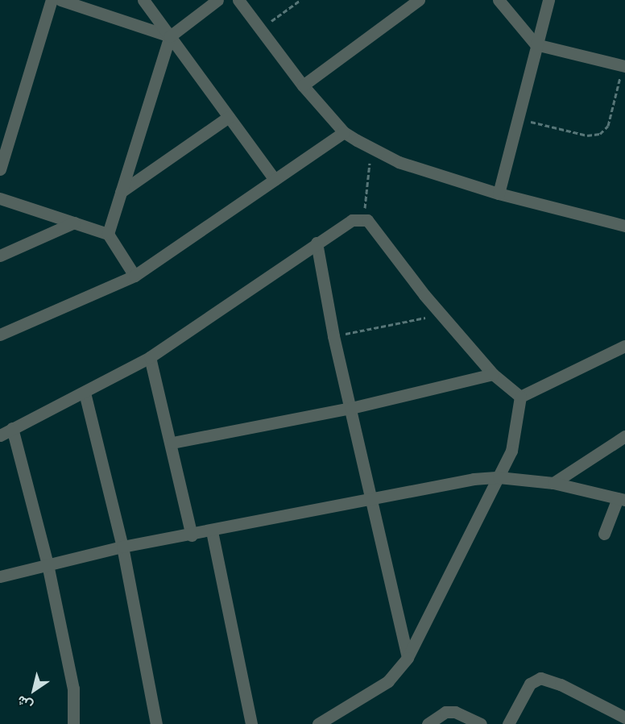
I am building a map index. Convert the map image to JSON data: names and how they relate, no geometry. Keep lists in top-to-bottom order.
{
  "north": "bottom left"
}
